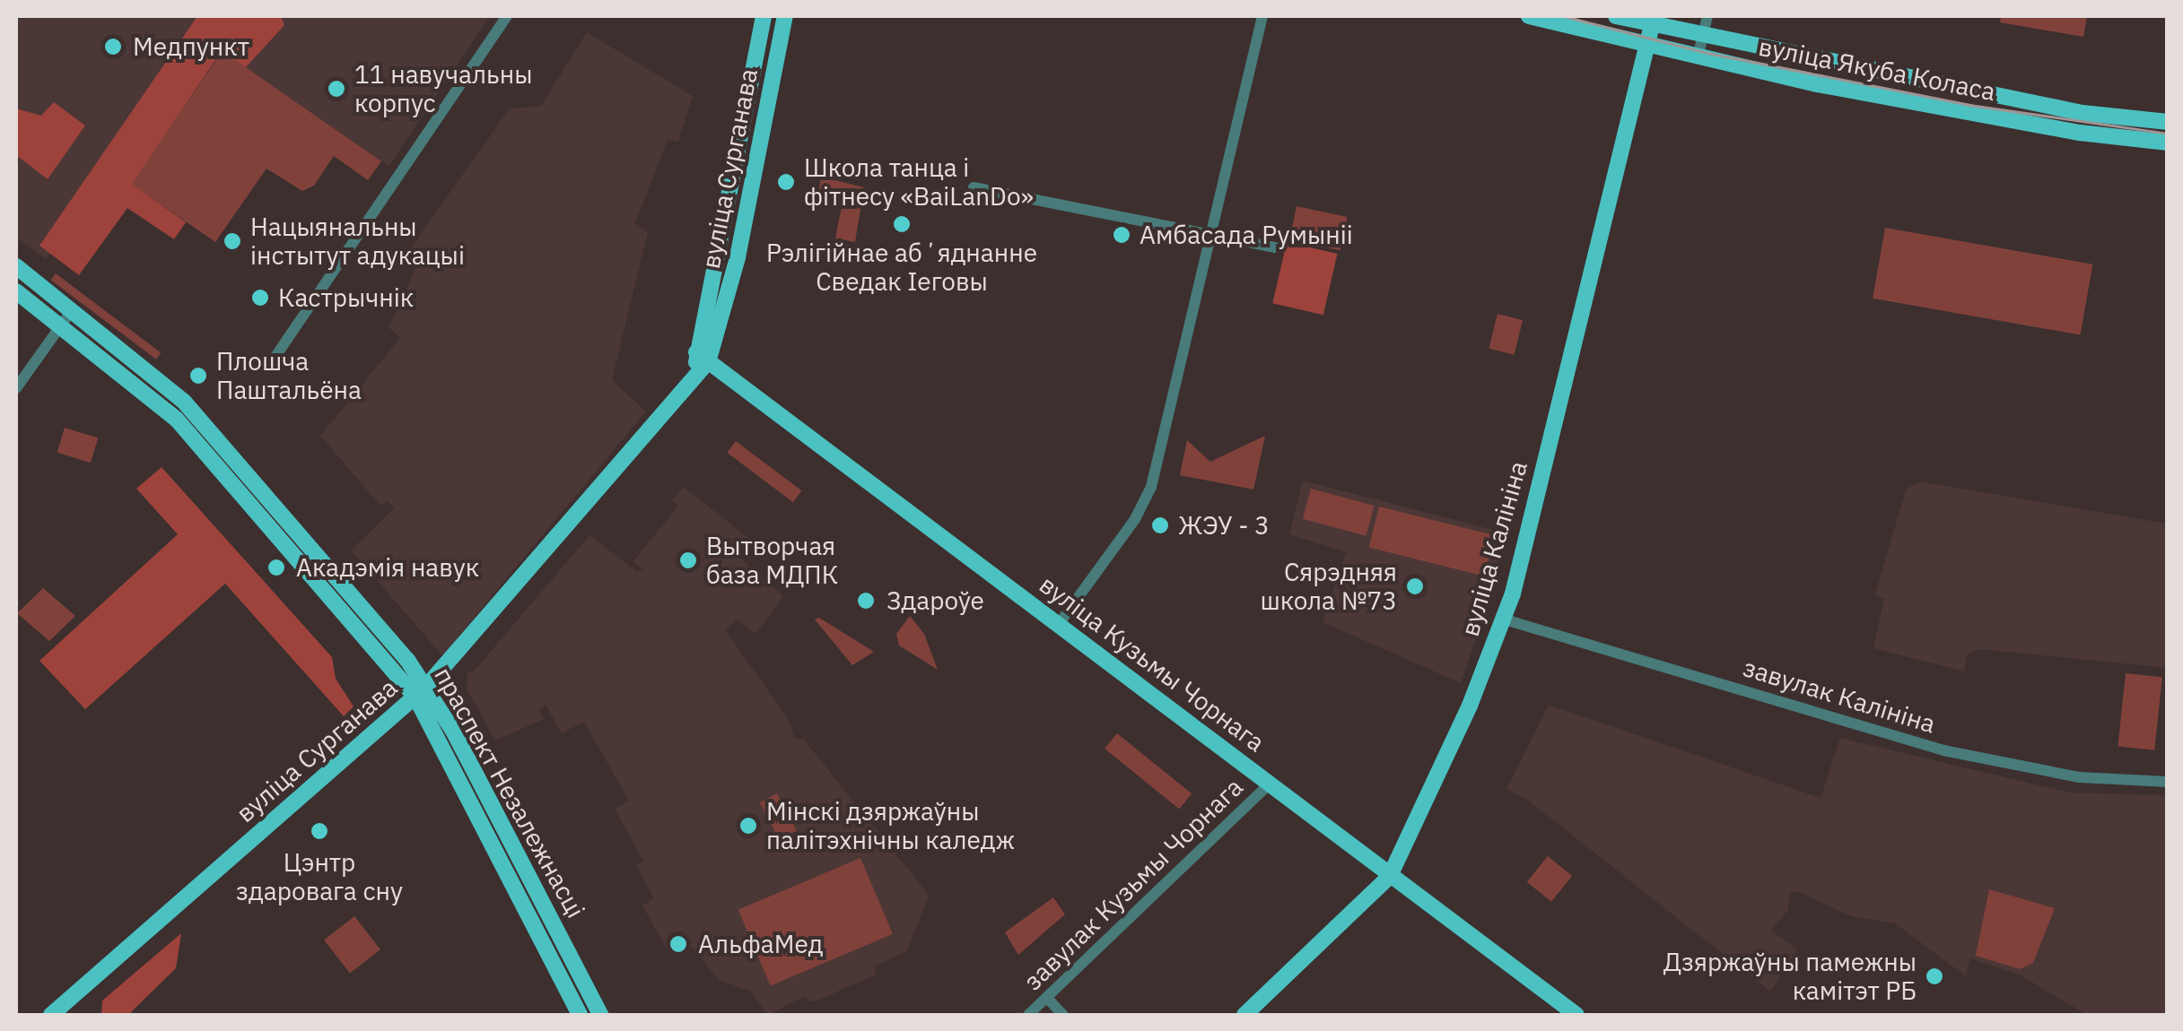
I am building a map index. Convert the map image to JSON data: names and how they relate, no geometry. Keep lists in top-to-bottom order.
{
  "streets": {
    "main road": [
      "вуліца Якуба Коласа",
      "вуліца Сурганава",
      "вуліца Калініна",
      "вуліца Кузьмы Чорнага",
      "праспект Незалежнасці"
    ],
    "street": ["завулак Калініна", "завулак Кузьмы Чорнага"]
  },
  "crossings": [
    ["вуліца Якуба Коласа", "вуліца Калініна"],
    ["вуліца Сурганава", "вуліца Кузьмы Чорнага"],
    ["вуліца Сурганава", "праспект Незалежнасці"],
    ["вуліца Калініна", "вуліца Кузьмы Чорнага"],
    ["вуліца Калініна", "завулак Калініна"],
    ["вуліца Кузьмы Чорнага", "завулак Кузьмы Чорнага"]
  ],
  "places": [
    "Медпункт",
    "11 навучальны корпус",
    "Школа танца і фітнесу «BaiLanDo»",
    "Рэлігійнае абʼяднанне Сведак Іеговы",
    "Амбасада Румыніі",
    "Нацыянальны інстытут адукацыі",
    "Кастрычнік",
    "Плошча Паштальёна",
    "ЖЭУ - 3",
    "Вытворчая база МДПК",
    "Акадэмія навук",
    "Сярэдняя школа №73",
    "Здароўе",
    "Мінскі дзяржаўны палітэхнічны каледж",
    "Цэнтр здаровага сну",
    "АльфаМед",
    "Дзяржаўны памежны камітэт РБ"
  ]
}
